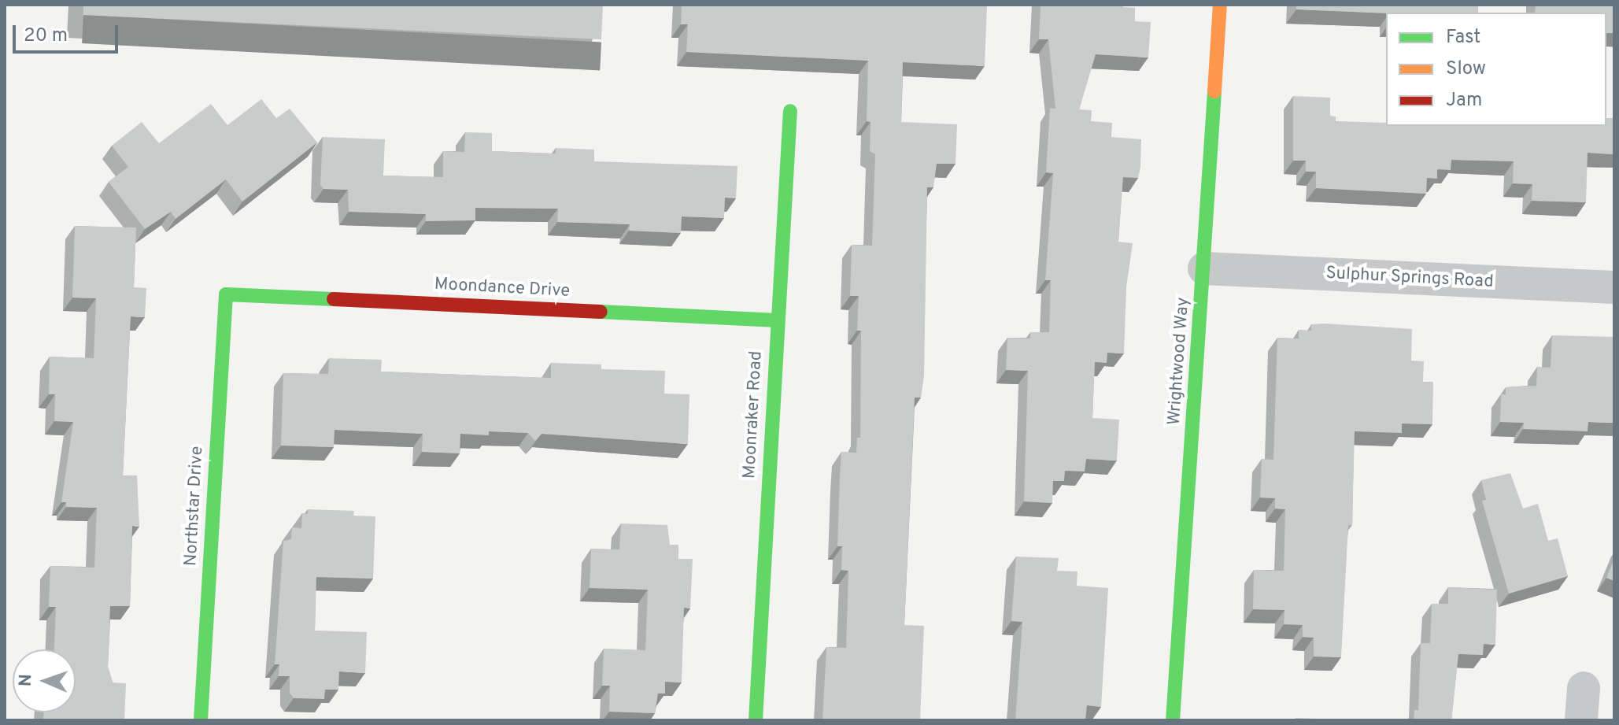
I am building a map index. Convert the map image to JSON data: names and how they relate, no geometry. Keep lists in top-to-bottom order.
{
  "streets": {
    "street": [
      "Sulphur Springs Road",
      "Moondance Drive",
      "Wrightwood Way",
      "Moonraker Road",
      "Northstar Drive"
    ]
  },
  "crossings": [
    ["Sulphur Springs Road", "Wrightwood Way"],
    ["Moondance Drive", "Moonraker Road"],
    ["Moondance Drive", "Northstar Drive"]
  ],
  "legend": ["Fast", "Slow", "Jam"],
  "scale_bar": "20 m",
  "north": "left"
}
